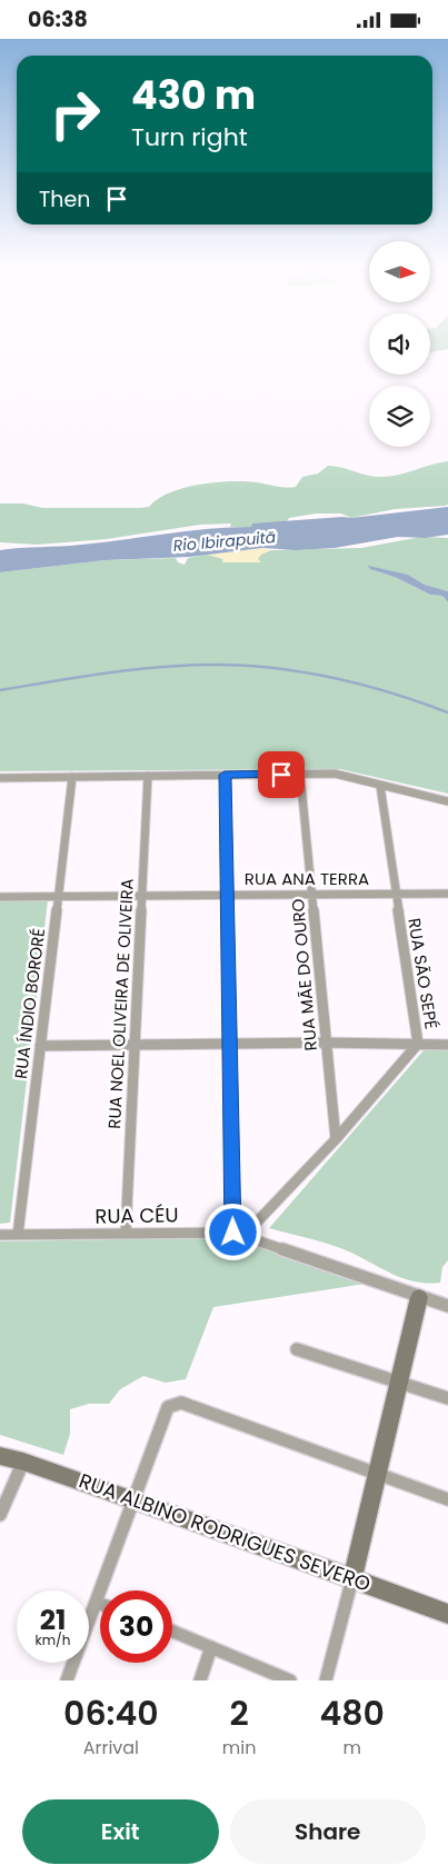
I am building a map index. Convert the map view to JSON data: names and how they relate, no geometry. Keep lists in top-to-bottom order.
{
  "streets": {
    "street": [
      "RUA ANA TERRA",
      "RUA SÃO SEPÉ",
      "RUA MÃE DO OURO",
      "RUA ÍNDIO BORORÉ",
      "RUA NOEL OLIVEIRA DE OLIVEIRA",
      "RUA CÉU",
      "RUA ALBINO RODRIGUES SEVERO"
    ]
  },
  "crossings": [
    ["RUA ANA TERRA", "RUA SÃO SEPÉ"],
    ["RUA ANA TERRA", "RUA MÃE DO OURO"],
    ["RUA ANA TERRA", "RUA ÍNDIO BORORÉ"],
    ["RUA ANA TERRA", "RUA NOEL OLIVEIRA DE OLIVEIRA"],
    ["RUA SÃO SEPÉ", "RUA MÃE DO OURO"],
    ["RUA SÃO SEPÉ", "RUA CÉU"],
    ["RUA ÍNDIO BORORÉ", "RUA CÉU"],
    ["RUA NOEL OLIVEIRA DE OLIVEIRA", "RUA CÉU"]
  ],
  "water": ["Rio Ibirapuitã"],
  "north": "right",
  "page": {
    "status": "06:38",
    "turn": ["430 m", "Turn right"],
    "then": "Then",
    "speed": "21 km/h",
    "limit": "30",
    "eta": [
      "06:40",
      "Arrival",
      "2",
      "min",
      "480",
      "m"
    ],
    "buttons": ["Exit", "Share"]
  }
}
